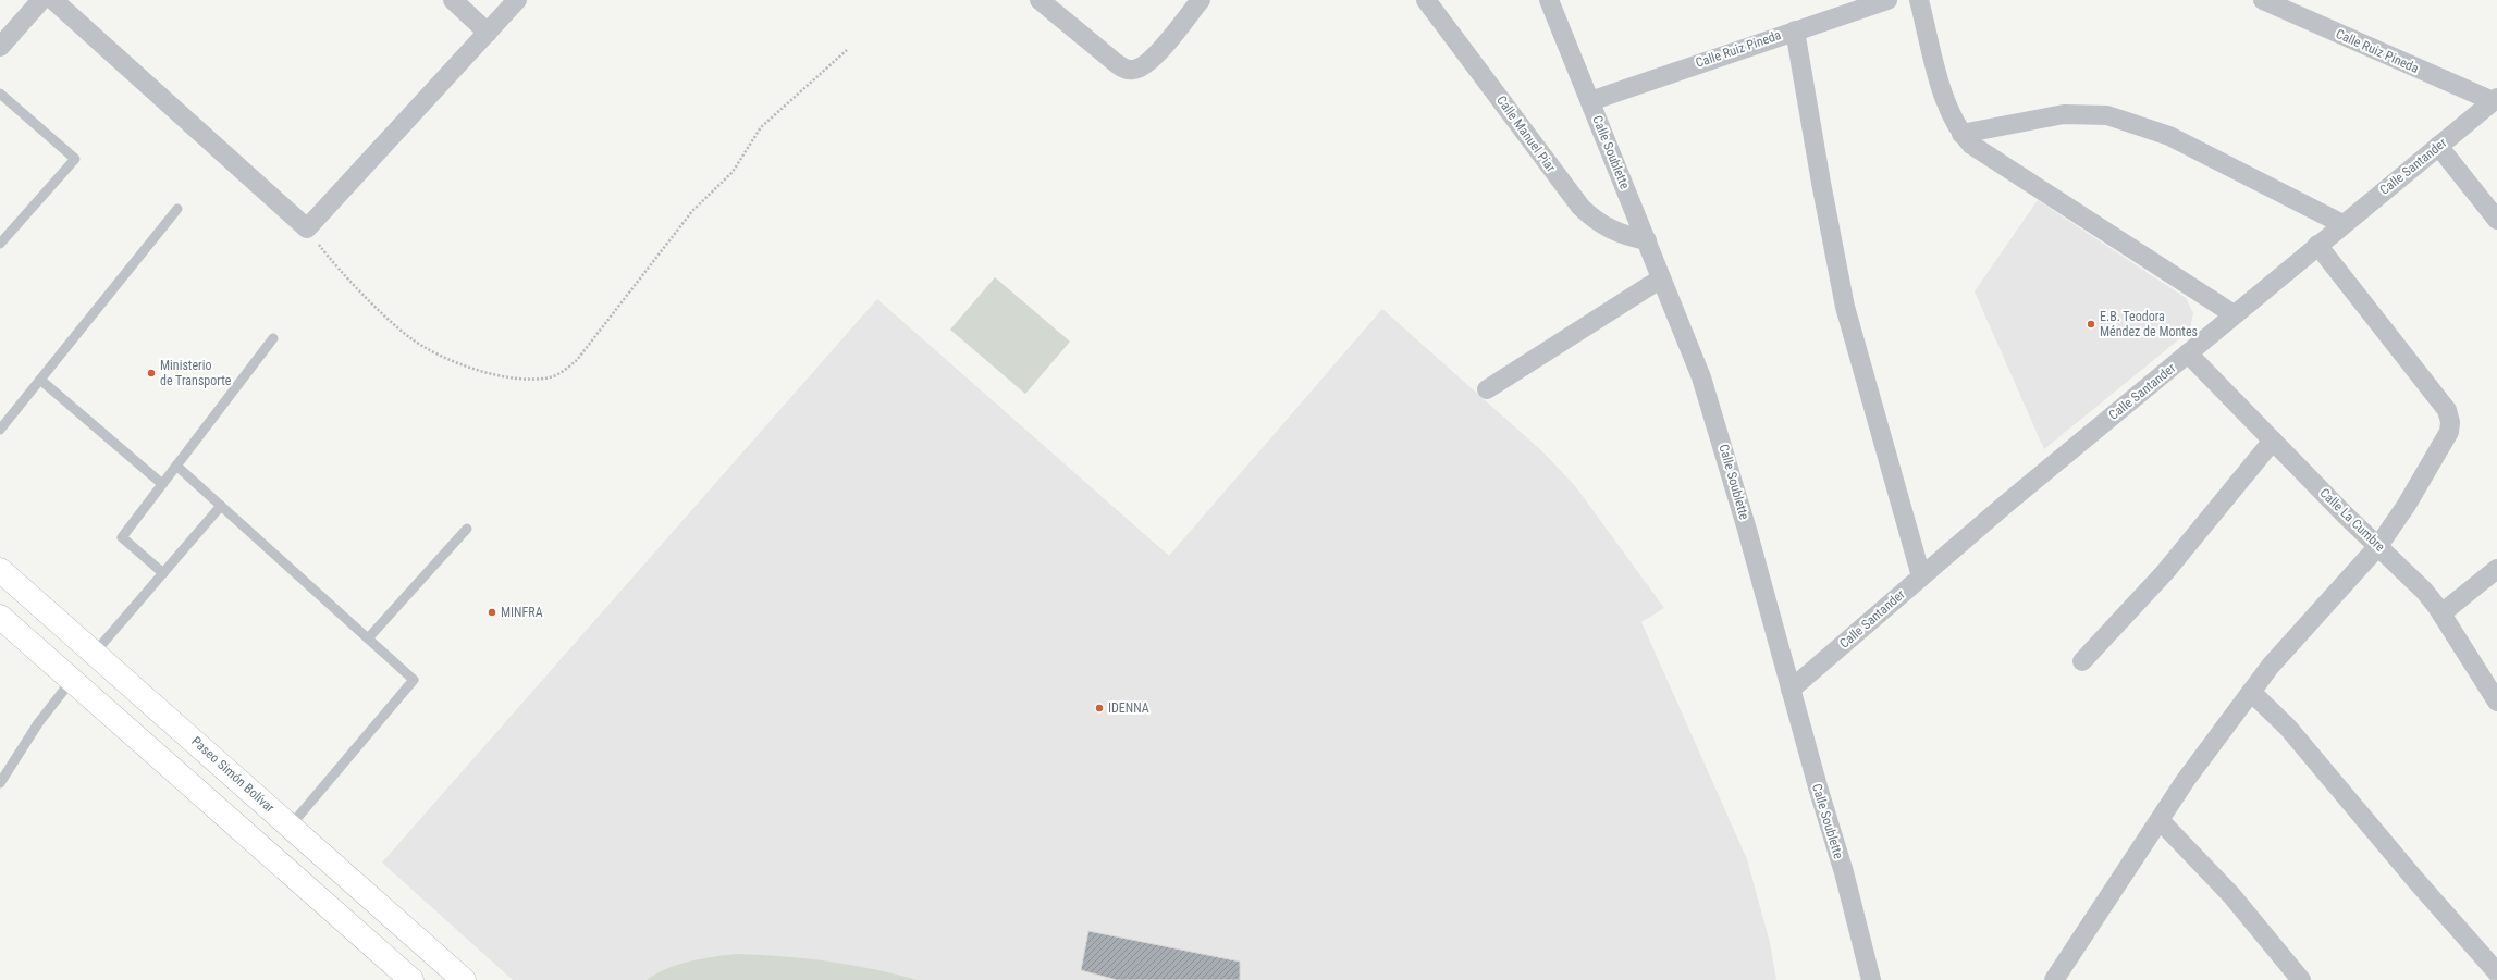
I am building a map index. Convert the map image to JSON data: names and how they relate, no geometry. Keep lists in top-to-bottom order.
{
  "streets": {
    "main road": ["Paseo Simón Bolívar"],
    "street": [
      "Calle Ruiz Pineda",
      "Calle Manuel Piar",
      "Calle Soublette",
      "Calle Santander",
      "Calle La Cumbre"
    ]
  },
  "crossings": [
    ["Calle Ruiz Pineda", "Calle Soublette"],
    ["Calle Ruiz Pineda", "Calle Santander"],
    ["Calle Manuel Piar", "Calle Soublette"],
    ["Calle Soublette", "Calle Santander"],
    ["Calle Santander", "Calle La Cumbre"]
  ],
  "places": [
    "E.B. Teodora Méndez de Montes",
    "Ministerio de Transporte",
    "MINFRA",
    "IDENNA"
  ]
}
